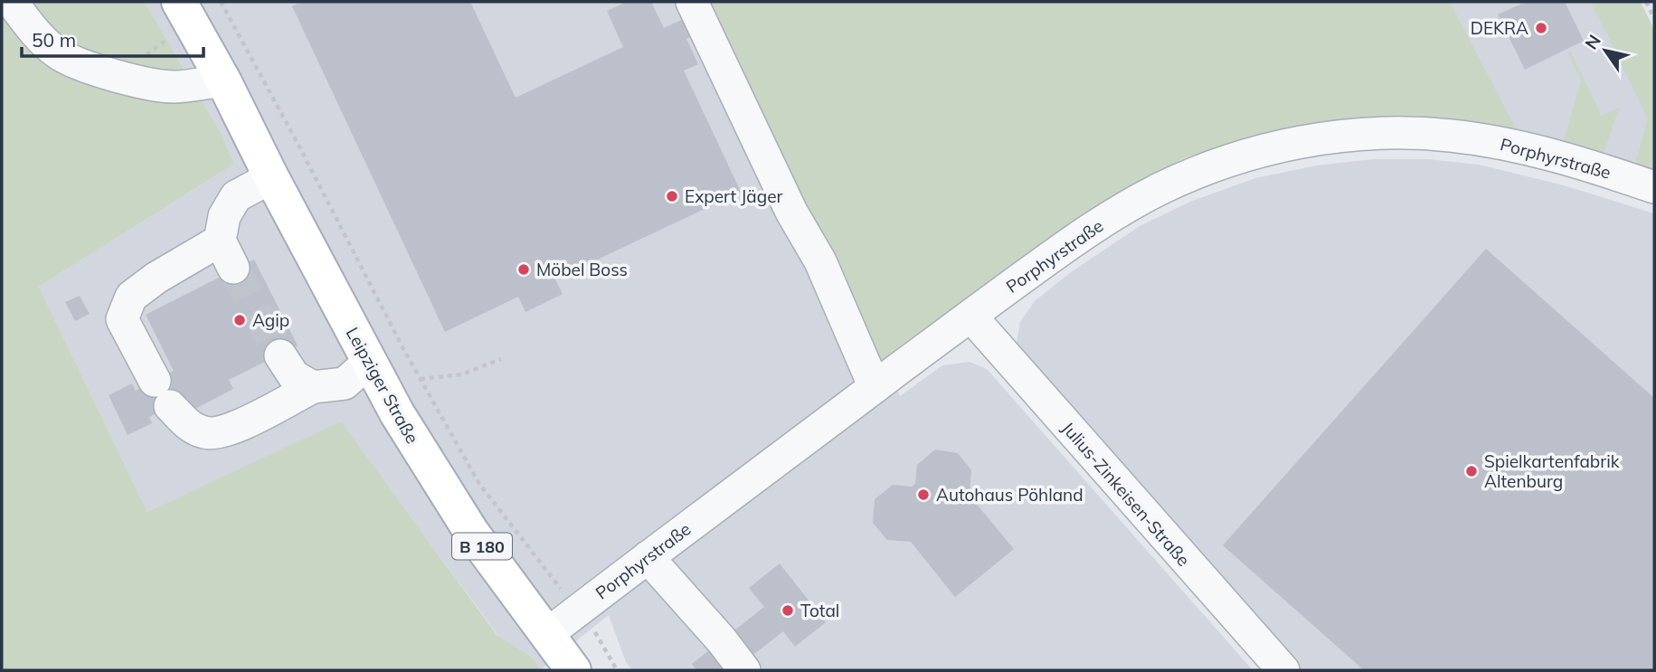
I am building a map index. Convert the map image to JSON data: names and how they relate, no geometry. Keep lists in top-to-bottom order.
{
  "streets": {
    "main road": ["Leipziger Straße", "B 180"],
    "street": ["Porphyrstraße", "Julius-Zinkeisen-Straße"]
  },
  "crossings": [
    ["Porphyrstraße", "Leipziger Straße"],
    ["Porphyrstraße", "Julius-Zinkeisen-Straße"]
  ],
  "places": [
    "DEKRA",
    "Expert Jäger",
    "Möbel Boss",
    "Agip",
    "Spielkartenfabrik Altenburg",
    "Autohaus Pöhland",
    "Total"
  ],
  "scale_bar": "50 m",
  "north": "top left"
}
